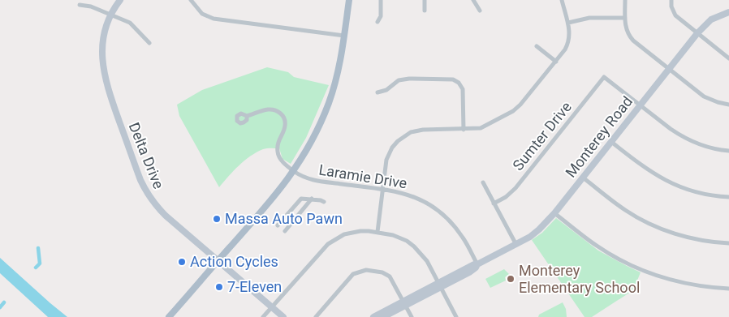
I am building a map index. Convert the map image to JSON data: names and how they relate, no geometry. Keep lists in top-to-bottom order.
{
  "streets": {
    "street": [
      "Sumter Drive",
      "Monterey Road",
      "Delta Drive",
      "Laramie Drive"
    ]
  },
  "crossings": [
    ["Sumter Drive", "Monterey Road"],
    ["Monterey Road", "Laramie Drive"]
  ],
  "places": [
    "Massa Auto Pawn",
    "Action Cycles",
    "Monterey Elementary School",
    "7-Eleven"
  ]
}
